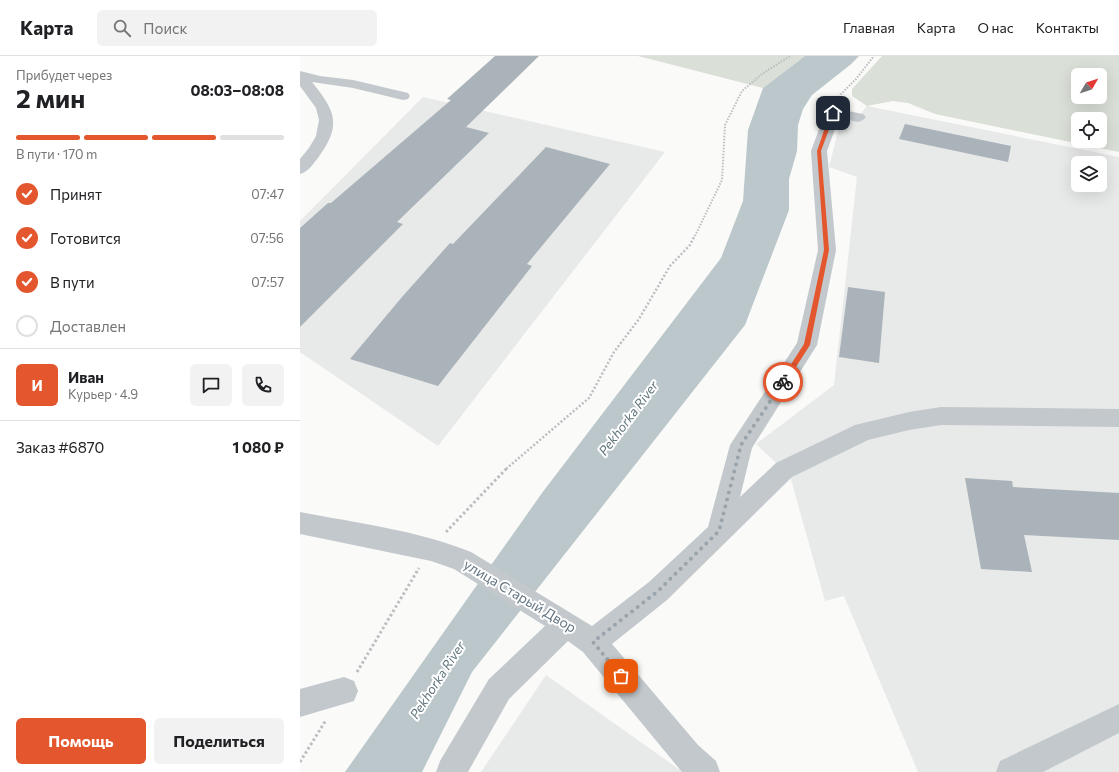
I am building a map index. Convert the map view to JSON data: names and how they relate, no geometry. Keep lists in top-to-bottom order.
{
  "streets": {
    "street": ["улица Старый Двор"]
  },
  "water": ["Pekhorka River"],
  "north": "top right",
  "page": {
    "header": "Карта",
    "search": "Поиск",
    "nav": [
      "Главная",
      "Карта",
      "О нас",
      "Контакты"
    ],
    "heading": ["2 мин", "Прибудет через", "08:03–08:08"],
    "panel": [
      "Иван",
      "Курьер · 4.9",
      "Заказ #6870",
      "1 080 ₽"
    ],
    "bar": "В пути · 170 m",
    "list": [
      ["Принят", "07:47"],
      ["Готовится", "07:56"],
      ["В пути", "07:57"],
      "Доставлен"
    ],
    "round": "И",
    "buttons": ["Помощь", "Поделиться"]
  }
}
